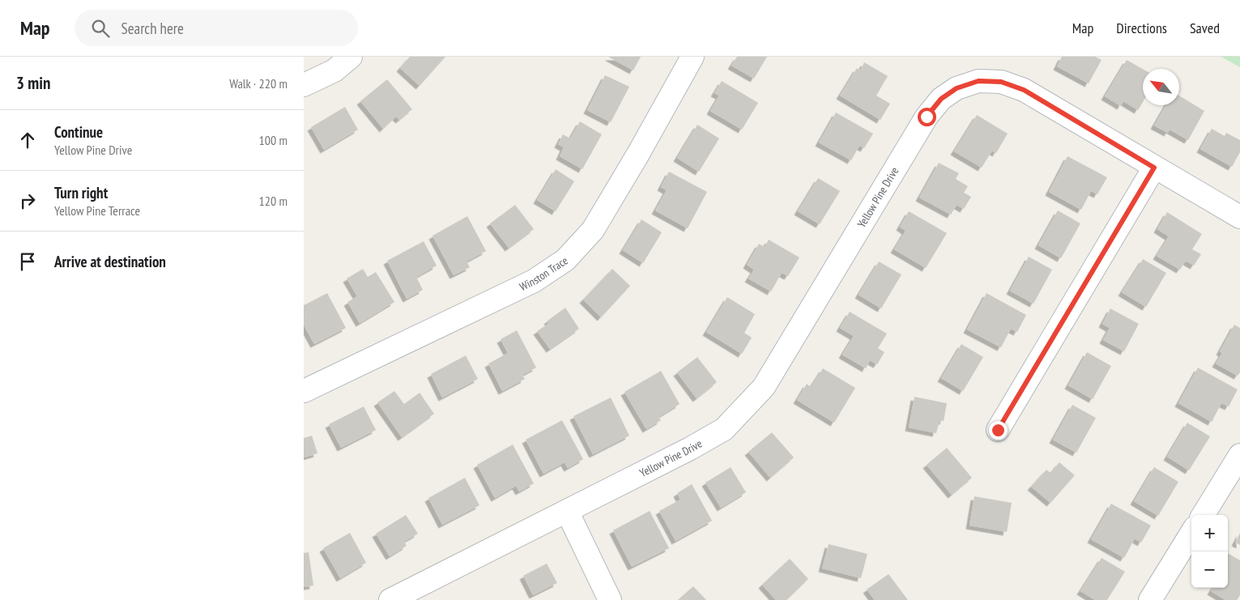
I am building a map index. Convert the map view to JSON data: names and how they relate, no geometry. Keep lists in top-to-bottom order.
{
  "streets": {
    "street": ["Yellow Pine Drive", "Winston Trace"]
  },
  "north": "top left",
  "page": {
    "header": "Map",
    "search": "Search here",
    "nav": ["Map", "Directions", "Saved"],
    "heading": ["3 min", "Walk · 220 m"],
    "list": [
      ["Continue", "Yellow Pine Drive", "100 m"],
      ["Turn right", "Yellow Pine Terrace", "120 m"],
      "Arrive at destination"
    ],
    "map_buttons": ["+", "−"]
  }
}
